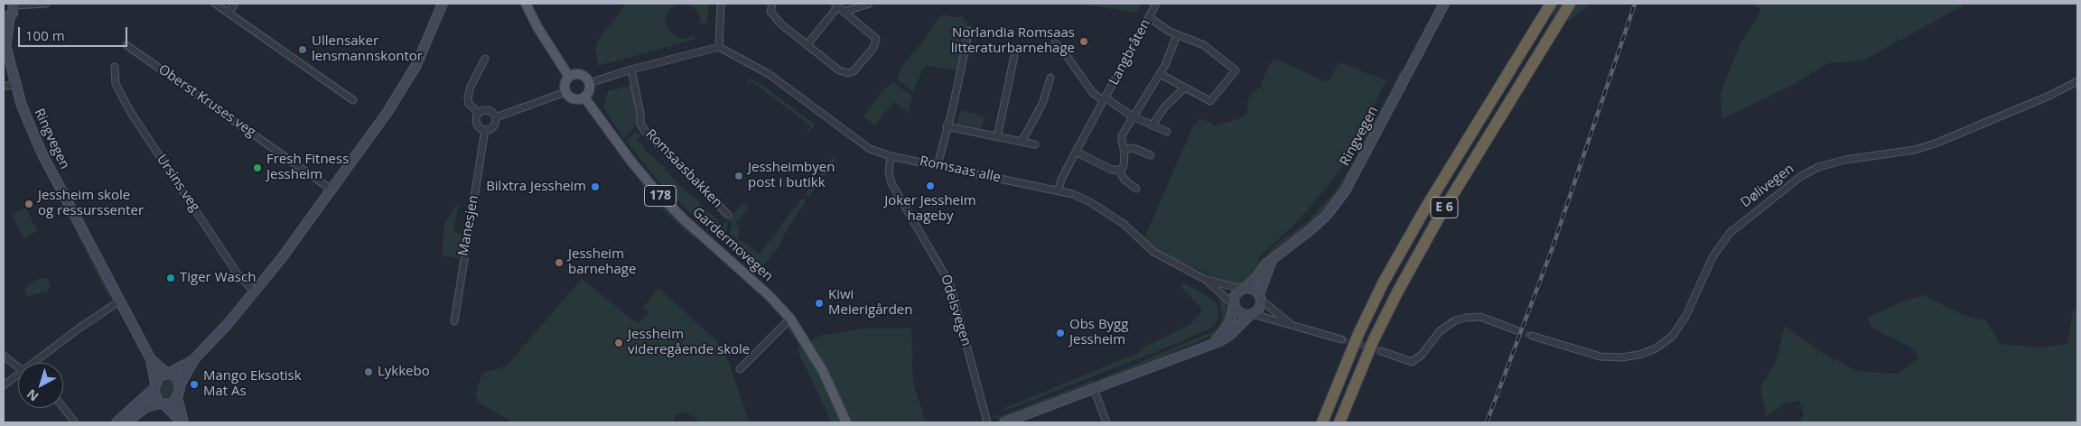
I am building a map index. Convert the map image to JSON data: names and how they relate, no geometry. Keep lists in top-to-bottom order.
{
  "streets": {
    "highway": ["E 6"],
    "main road": ["Ringvegen", "178", "Gardermovegen"],
    "street": [
      "Langbråten",
      "Oberst Kruses veg",
      "Romsaasbakken",
      "Romsaas alle",
      "Ursins veg",
      "Dølivegen",
      "Manesjen",
      "Odelsvegen"
    ]
  },
  "crossings": [
    ["Langbråten", "Romsaas alle"],
    ["Ringvegen", "Romsaas alle"],
    ["Romsaas alle", "Odelsvegen"]
  ],
  "places": [
    "Norlandia Romsaas litteraturbarnehage",
    "Ullensaker lensmannskontor",
    "Fresh Fitness Jessheim",
    "Jessheimbyen post i butikk",
    "Joker Jessheim hageby",
    "Bilxtra Jessheim",
    "Jessheim skole og ressurssenter",
    "Jessheim barnehage",
    "Tiger Wasch",
    "Kiwi Meierigården",
    "Obs Bygg Jessheim",
    "Jessheim videregående skole",
    "Lykkebo",
    "Mango Eksotisk Mat As"
  ],
  "scale_bar": "100 m",
  "north": "bottom left"
}
